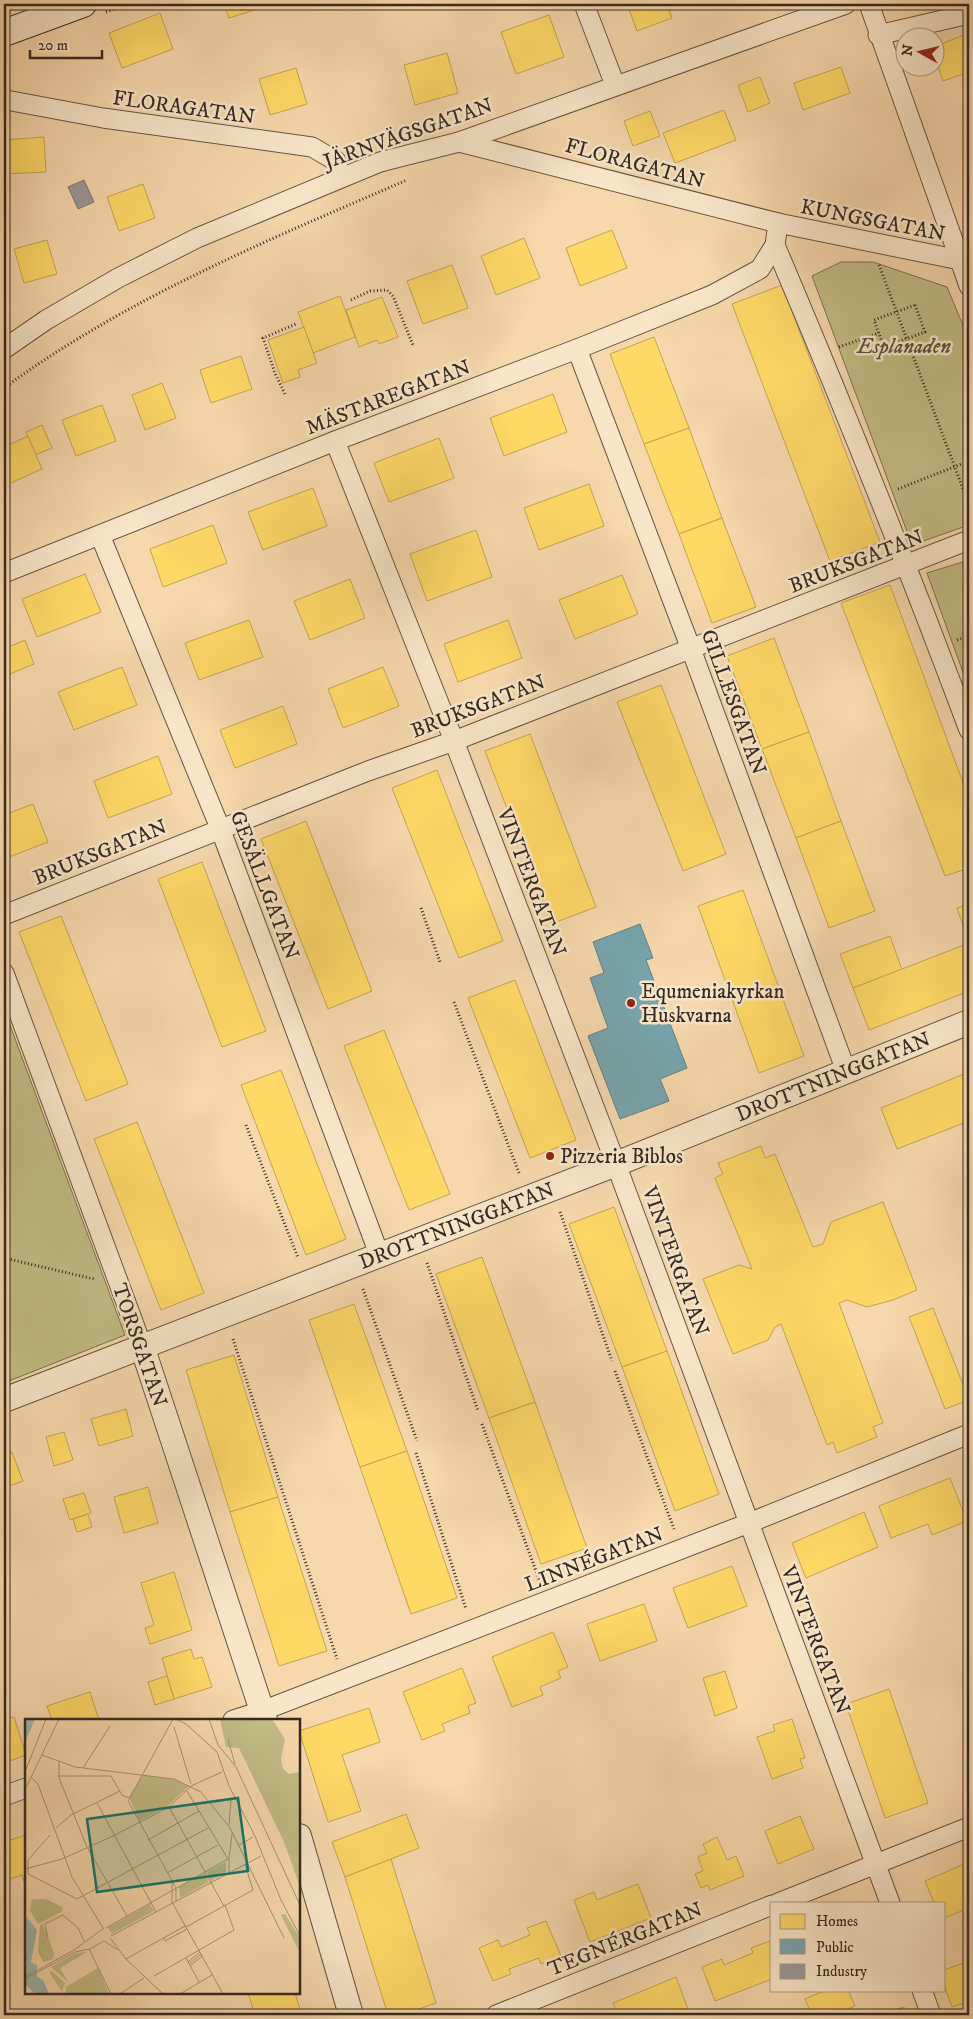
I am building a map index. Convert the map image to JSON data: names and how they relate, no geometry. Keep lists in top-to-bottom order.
{
  "streets": {
    "street": [
      "FLORAGATAN",
      "JÄRNVÄGSGATAN",
      "KUNGSGATAN",
      "MÄSTAREGATAN",
      "BRUKSGATAN",
      "GILLESGATAN",
      "VINTERGATAN",
      "GESÄLLGATAN",
      "DROTTNINGGATAN",
      "TORSGATAN",
      "LINNÉGATAN",
      "TEGNÉRGATAN"
    ]
  },
  "crossings": [
    ["FLORAGATAN", "JÄRNVÄGSGATAN"],
    ["FLORAGATAN", "KUNGSGATAN"],
    ["MÄSTAREGATAN", "GILLESGATAN"],
    ["MÄSTAREGATAN", "VINTERGATAN"],
    ["MÄSTAREGATAN", "GESÄLLGATAN"],
    ["BRUKSGATAN", "GILLESGATAN"],
    ["BRUKSGATAN", "VINTERGATAN"],
    ["BRUKSGATAN", "GESÄLLGATAN"],
    ["GILLESGATAN", "DROTTNINGGATAN"],
    ["VINTERGATAN", "DROTTNINGGATAN"],
    ["VINTERGATAN", "LINNÉGATAN"],
    ["GESÄLLGATAN", "DROTTNINGGATAN"],
    ["DROTTNINGGATAN", "TORSGATAN"],
    ["TORSGATAN", "LINNÉGATAN"]
  ],
  "parks": ["Esplanaden"],
  "places": ["Equmeniakyrkan Huskvarna", "Pizzeria Biblos"],
  "legend": ["Homes", "Public", "Industry"],
  "scale_bar": "20 m",
  "north": "left"
}
